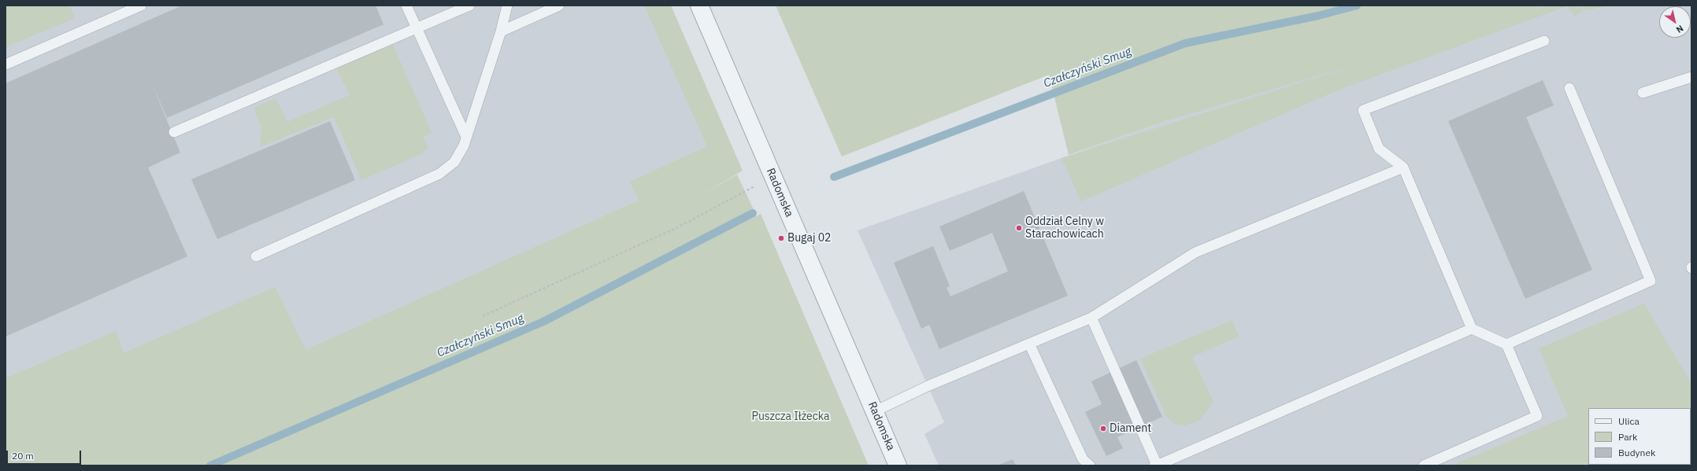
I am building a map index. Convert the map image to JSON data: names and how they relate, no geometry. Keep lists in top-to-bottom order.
{
  "streets": {
    "street": ["Radomska"]
  },
  "water": ["Czałczyński Smug"],
  "parks": ["Puszcza Iłżecka"],
  "places": ["Oddział Celny w Starachowicach", "Bugaj 02", "Diament"],
  "legend": ["Ulica", "Park", "Budynek"],
  "scale_bar": "20 m",
  "north": "bottom right"
}
